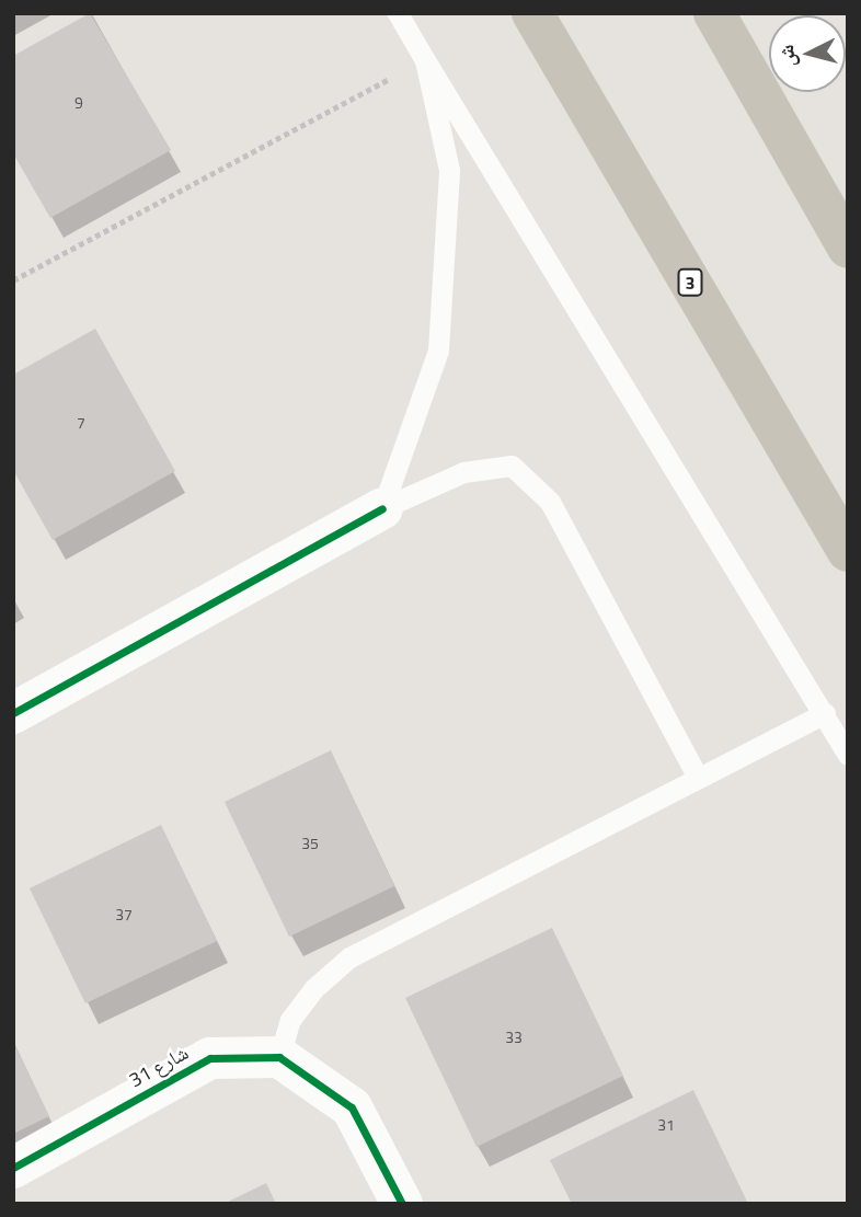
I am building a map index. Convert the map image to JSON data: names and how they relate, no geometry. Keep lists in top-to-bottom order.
{
  "streets": {
    "main road": ["3"],
    "street": ["شارع 31"]
  },
  "house_numbers": [
    "9",
    "7",
    "35",
    "37",
    "33",
    "31"
  ],
  "north": "left"
}
